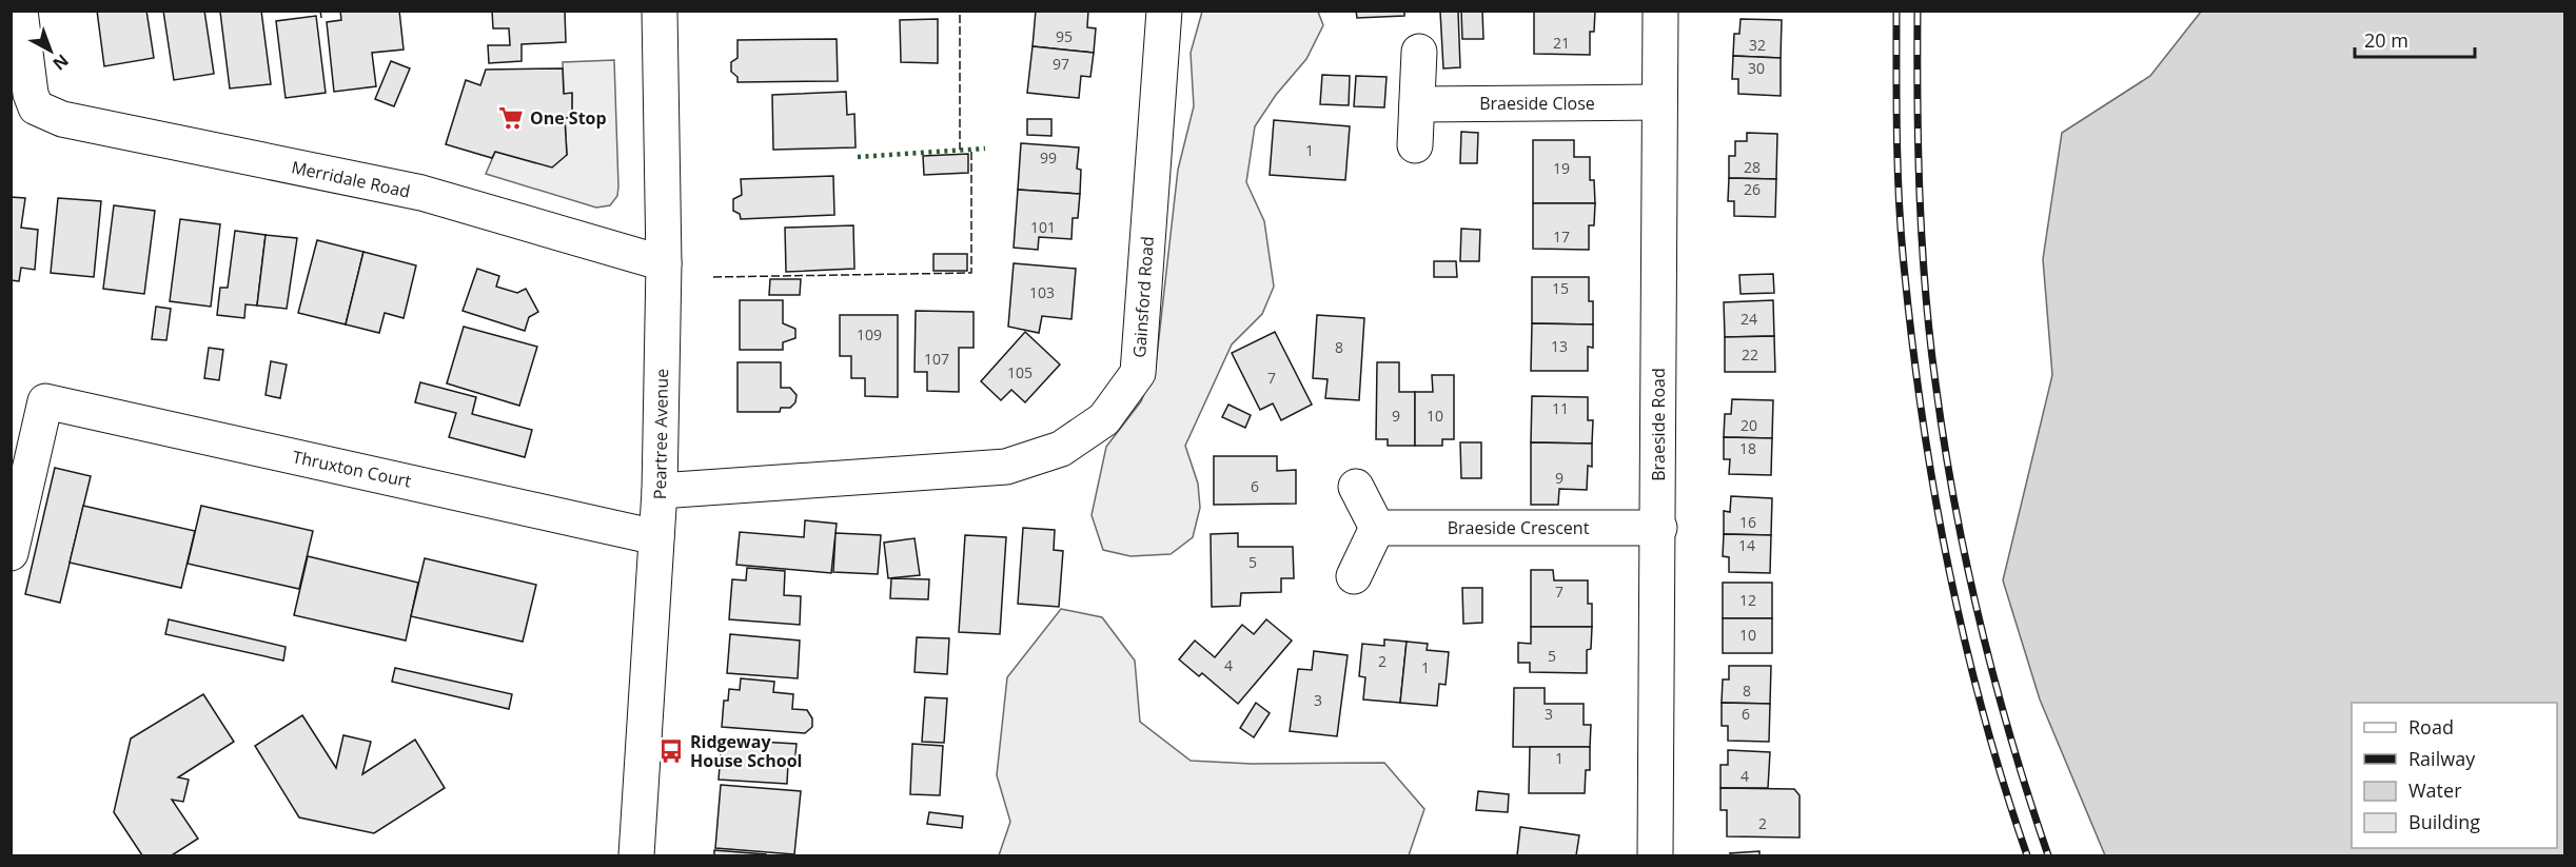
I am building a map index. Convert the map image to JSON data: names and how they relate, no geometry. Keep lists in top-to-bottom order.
{
  "streets": {
    "street": [
      "Braeside Close",
      "Merridale Road",
      "Gainsford Road",
      "Braeside Road",
      "Peartree Avenue",
      "Thruxton Court",
      "Braeside Crescent"
    ]
  },
  "crossings": [
    ["Braeside Close", "Braeside Road"],
    ["Merridale Road", "Peartree Avenue"],
    ["Gainsford Road", "Peartree Avenue"],
    ["Braeside Road", "Braeside Crescent"],
    ["Peartree Avenue", "Thruxton Court"]
  ],
  "places": {
    "supermarket": ["One Stop"],
    "bus stop": ["Ridgeway House School"]
  },
  "house_numbers": [
    "95",
    "21",
    "32",
    "97",
    "30",
    "1",
    "99",
    "28",
    "19",
    "26",
    "101",
    "17",
    "15",
    "103",
    "24",
    "109",
    "13",
    "8",
    "22",
    "107",
    "105",
    "7",
    "11",
    "9",
    "10",
    "20",
    "18",
    "9",
    "6",
    "16",
    "14",
    "5",
    "7",
    "12",
    "10",
    "5",
    "2",
    "4",
    "1",
    "8",
    "3",
    "3",
    "6",
    "1",
    "4",
    "2"
  ],
  "legend": [
    "Road",
    "Railway",
    "Water",
    "Building"
  ],
  "scale_bar": "20 m",
  "north": "bottom right"
}
